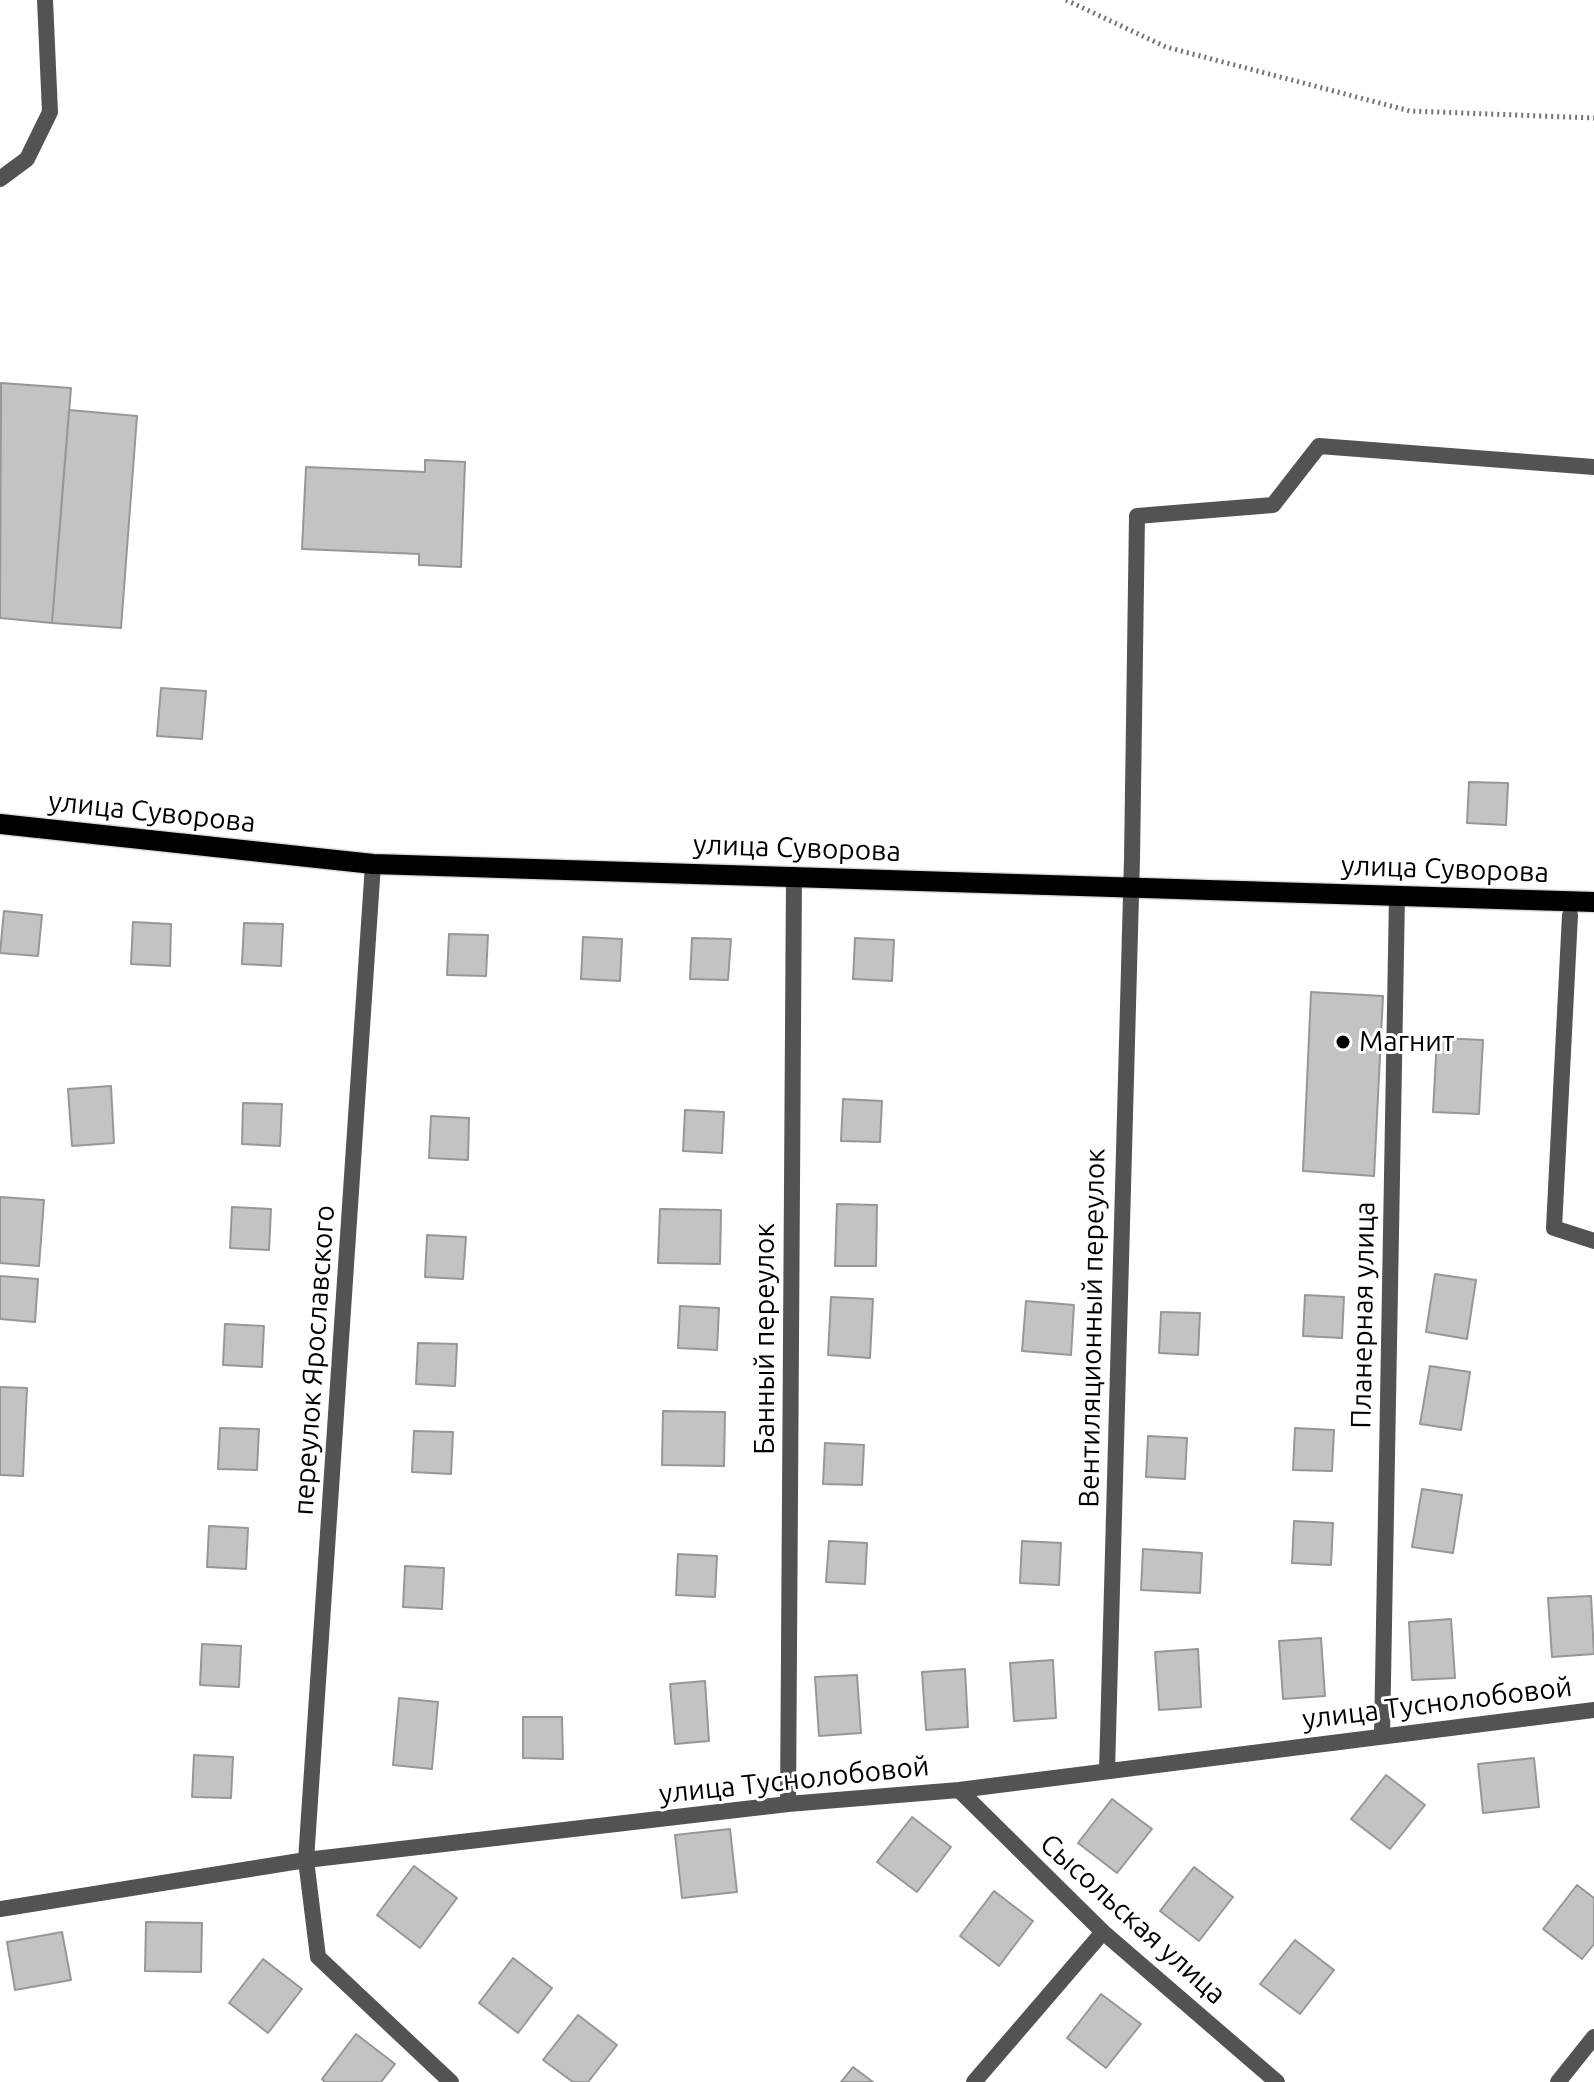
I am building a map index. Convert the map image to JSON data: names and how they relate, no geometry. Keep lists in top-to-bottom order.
{
  "streets": {
    "main road": ["улица Суворова"],
    "street": [
      "Планерная улица",
      "Вентиляционный переулок",
      "Банный переулок",
      "переулок Ярославского",
      "улица Туснолобовой",
      "Сысольская улица"
    ]
  },
  "crossings": [
    ["улица Суворова", "Планерная улица"],
    ["улица Суворова", "Вентиляционный переулок"],
    ["улица Суворова", "Банный переулок"],
    ["улица Суворова", "переулок Ярославского"],
    ["Планерная улица", "улица Туснолобовой"],
    ["Вентиляционный переулок", "улица Туснолобовой"],
    ["Банный переулок", "улица Туснолобовой"],
    ["переулок Ярославского", "улица Туснолобовой"],
    ["улица Туснолобовой", "Сысольская улица"]
  ],
  "places": ["Магнит"]
}
